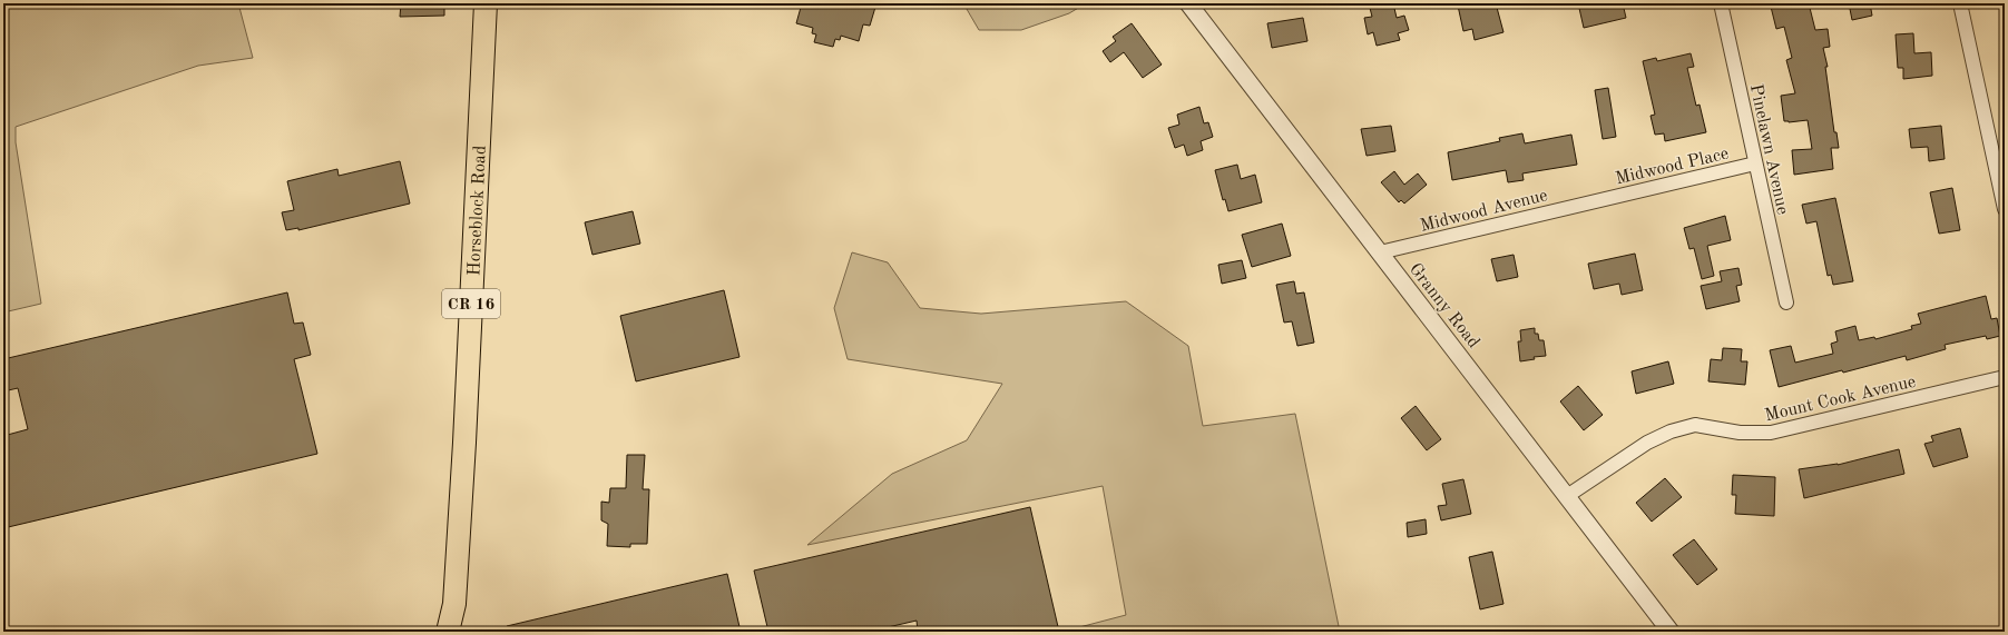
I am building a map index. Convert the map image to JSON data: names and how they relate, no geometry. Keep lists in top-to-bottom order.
{
  "streets": {
    "main road": ["Horseblock Road", "CR 16"],
    "street": [
      "Pinelawn Avenue",
      "Midwood Place",
      "Midwood Avenue",
      "Granny Road",
      "Mount Cook Avenue"
    ]
  },
  "crossings": [
    ["Pinelawn Avenue", "Midwood Place"],
    ["Midwood Place", "Midwood Avenue"],
    ["Midwood Avenue", "Granny Road"],
    ["Granny Road", "Mount Cook Avenue"]
  ]
}
